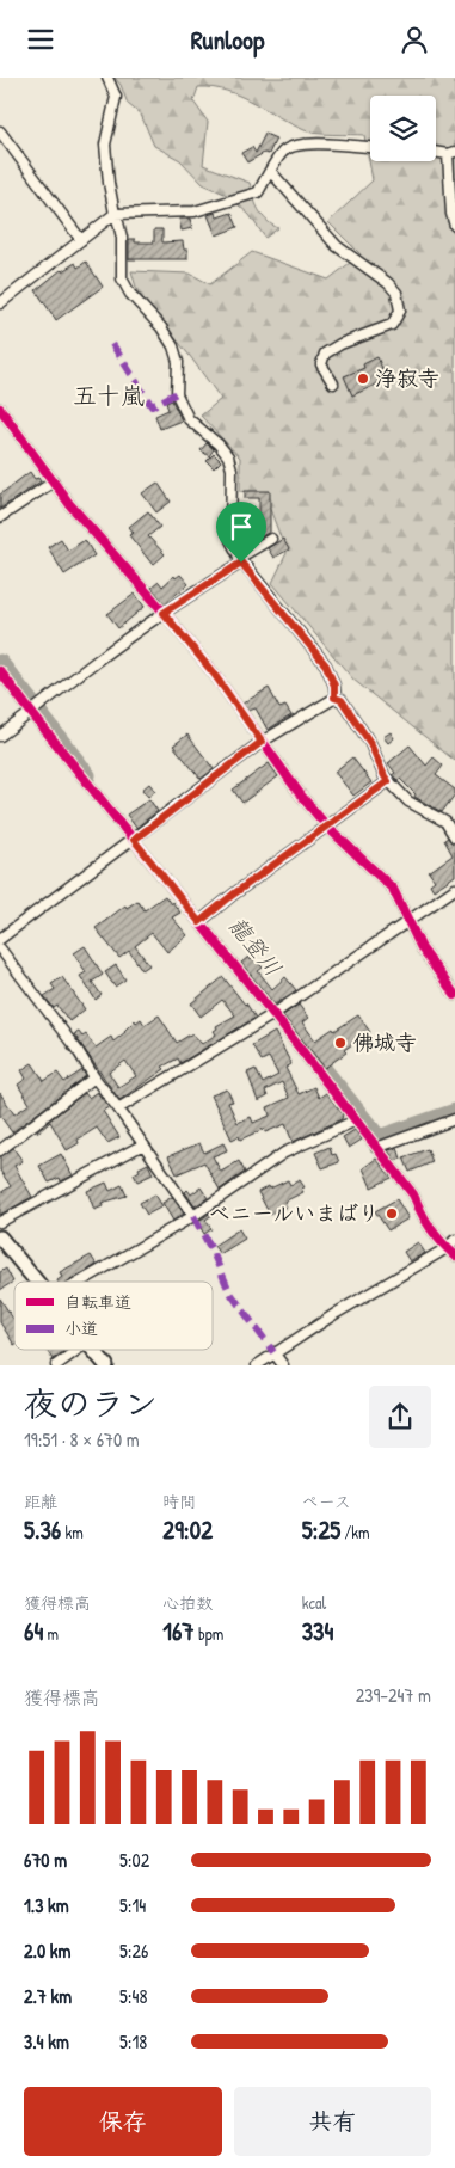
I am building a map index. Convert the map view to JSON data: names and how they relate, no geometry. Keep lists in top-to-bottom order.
{
  "districts": ["五十嵐"],
  "water": ["龍登川"],
  "places": ["浄寂寺", "佛城寺", "べニールいまばり"],
  "legend": ["自転車道", "小道"],
  "page": {
    "header": "Runloop",
    "heading": ["夜のラン", "19:51 · 8 × 670 m"],
    "stats": [
      ["距離", "5.36 km"],
      ["時間", "29:02"],
      ["ペース", "5:25 /km"],
      ["獲得標高", "64 m"],
      ["心拍数", "167 bpm"],
      ["kcal", "334"]
    ],
    "chart": ["獲得標高", "239–247 m"],
    "list": [
      {
        "name": "670 m",
        "note": "5:02"
      },
      {
        "name": "1.3 km",
        "note": "5:14"
      },
      {
        "name": "2.0 km",
        "note": "5:26"
      },
      {
        "name": "2.7 km",
        "note": "5:48"
      },
      {
        "name": "3.4 km",
        "note": "5:18"
      }
    ],
    "buttons": ["保存", "共有"]
  }
}
